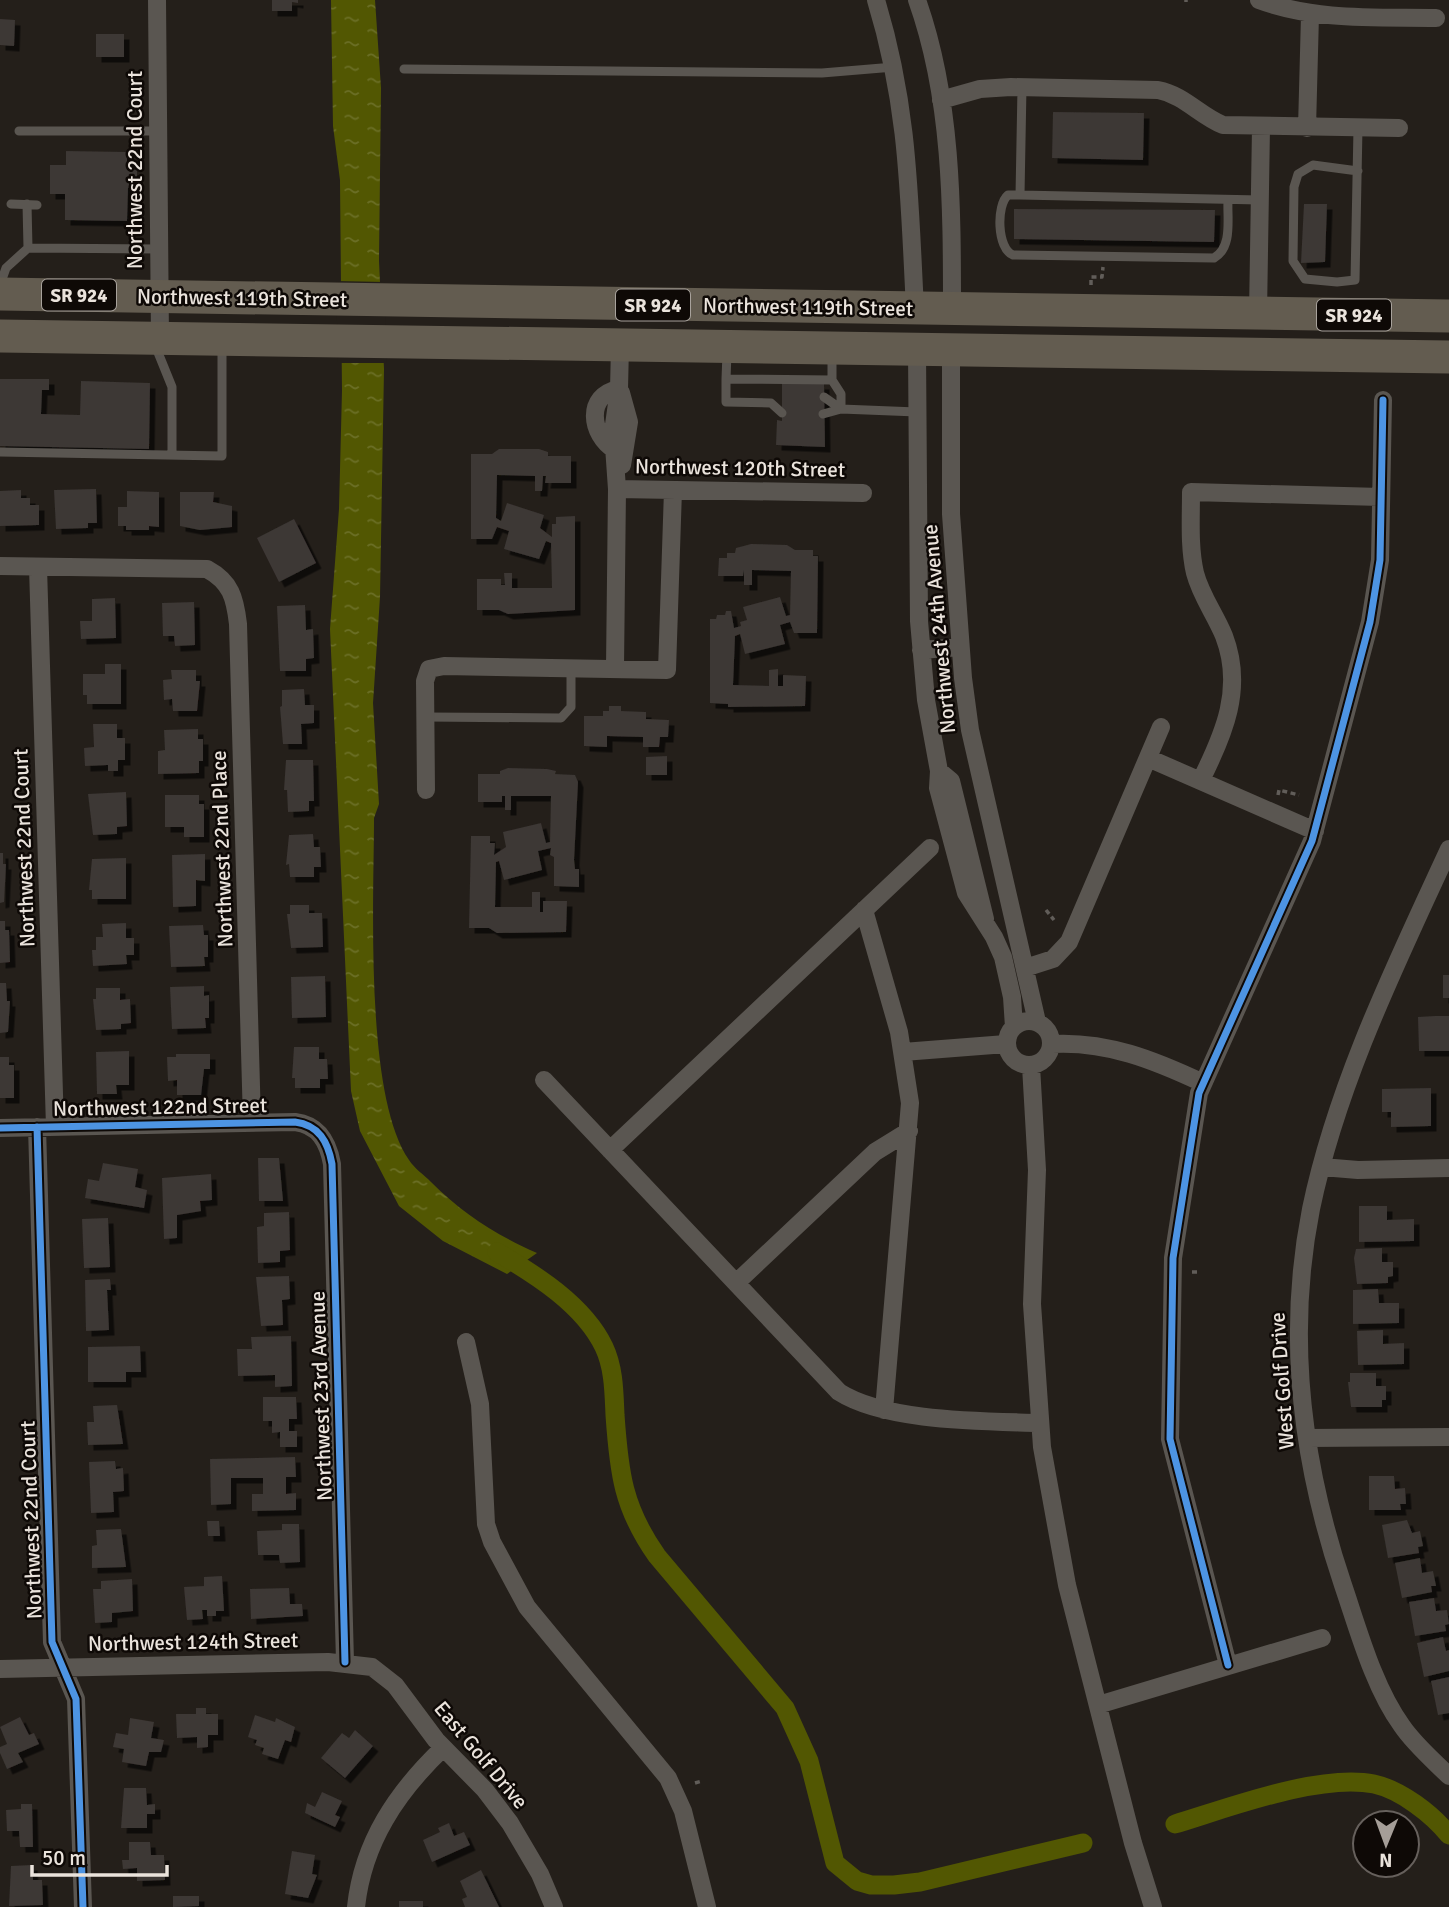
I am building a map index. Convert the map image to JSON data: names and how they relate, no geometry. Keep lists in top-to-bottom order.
{
  "streets": {
    "highway": ["SR 924", "Northwest 119th Street"],
    "street": [
      "Northwest 22nd Court",
      "Northwest 120th Street",
      "Northwest 24th Avenue",
      "Northwest 22nd Place",
      "Northwest 122nd Street",
      "West Golf Drive",
      "Northwest 23rd Avenue",
      "Northwest 124th Street",
      "East Golf Drive"
    ]
  },
  "crossings": [
    ["Northwest 22nd Court", "Northwest 119th Street"],
    ["Northwest 22nd Court", "Northwest 22nd Place"],
    ["Northwest 22nd Court", "Northwest 122nd Street"],
    ["Northwest 22nd Court", "Northwest 124th Street"],
    ["Northwest 119th Street", "Northwest 24th Avenue"],
    ["Northwest 22nd Place", "Northwest 122nd Street"],
    ["Northwest 122nd Street", "Northwest 23rd Avenue"],
    ["Northwest 23rd Avenue", "Northwest 124th Street"],
    ["Northwest 23rd Avenue", "East Golf Drive"],
    ["Northwest 124th Street", "East Golf Drive"]
  ],
  "scale_bar": "50 m",
  "north": "bottom"
}
